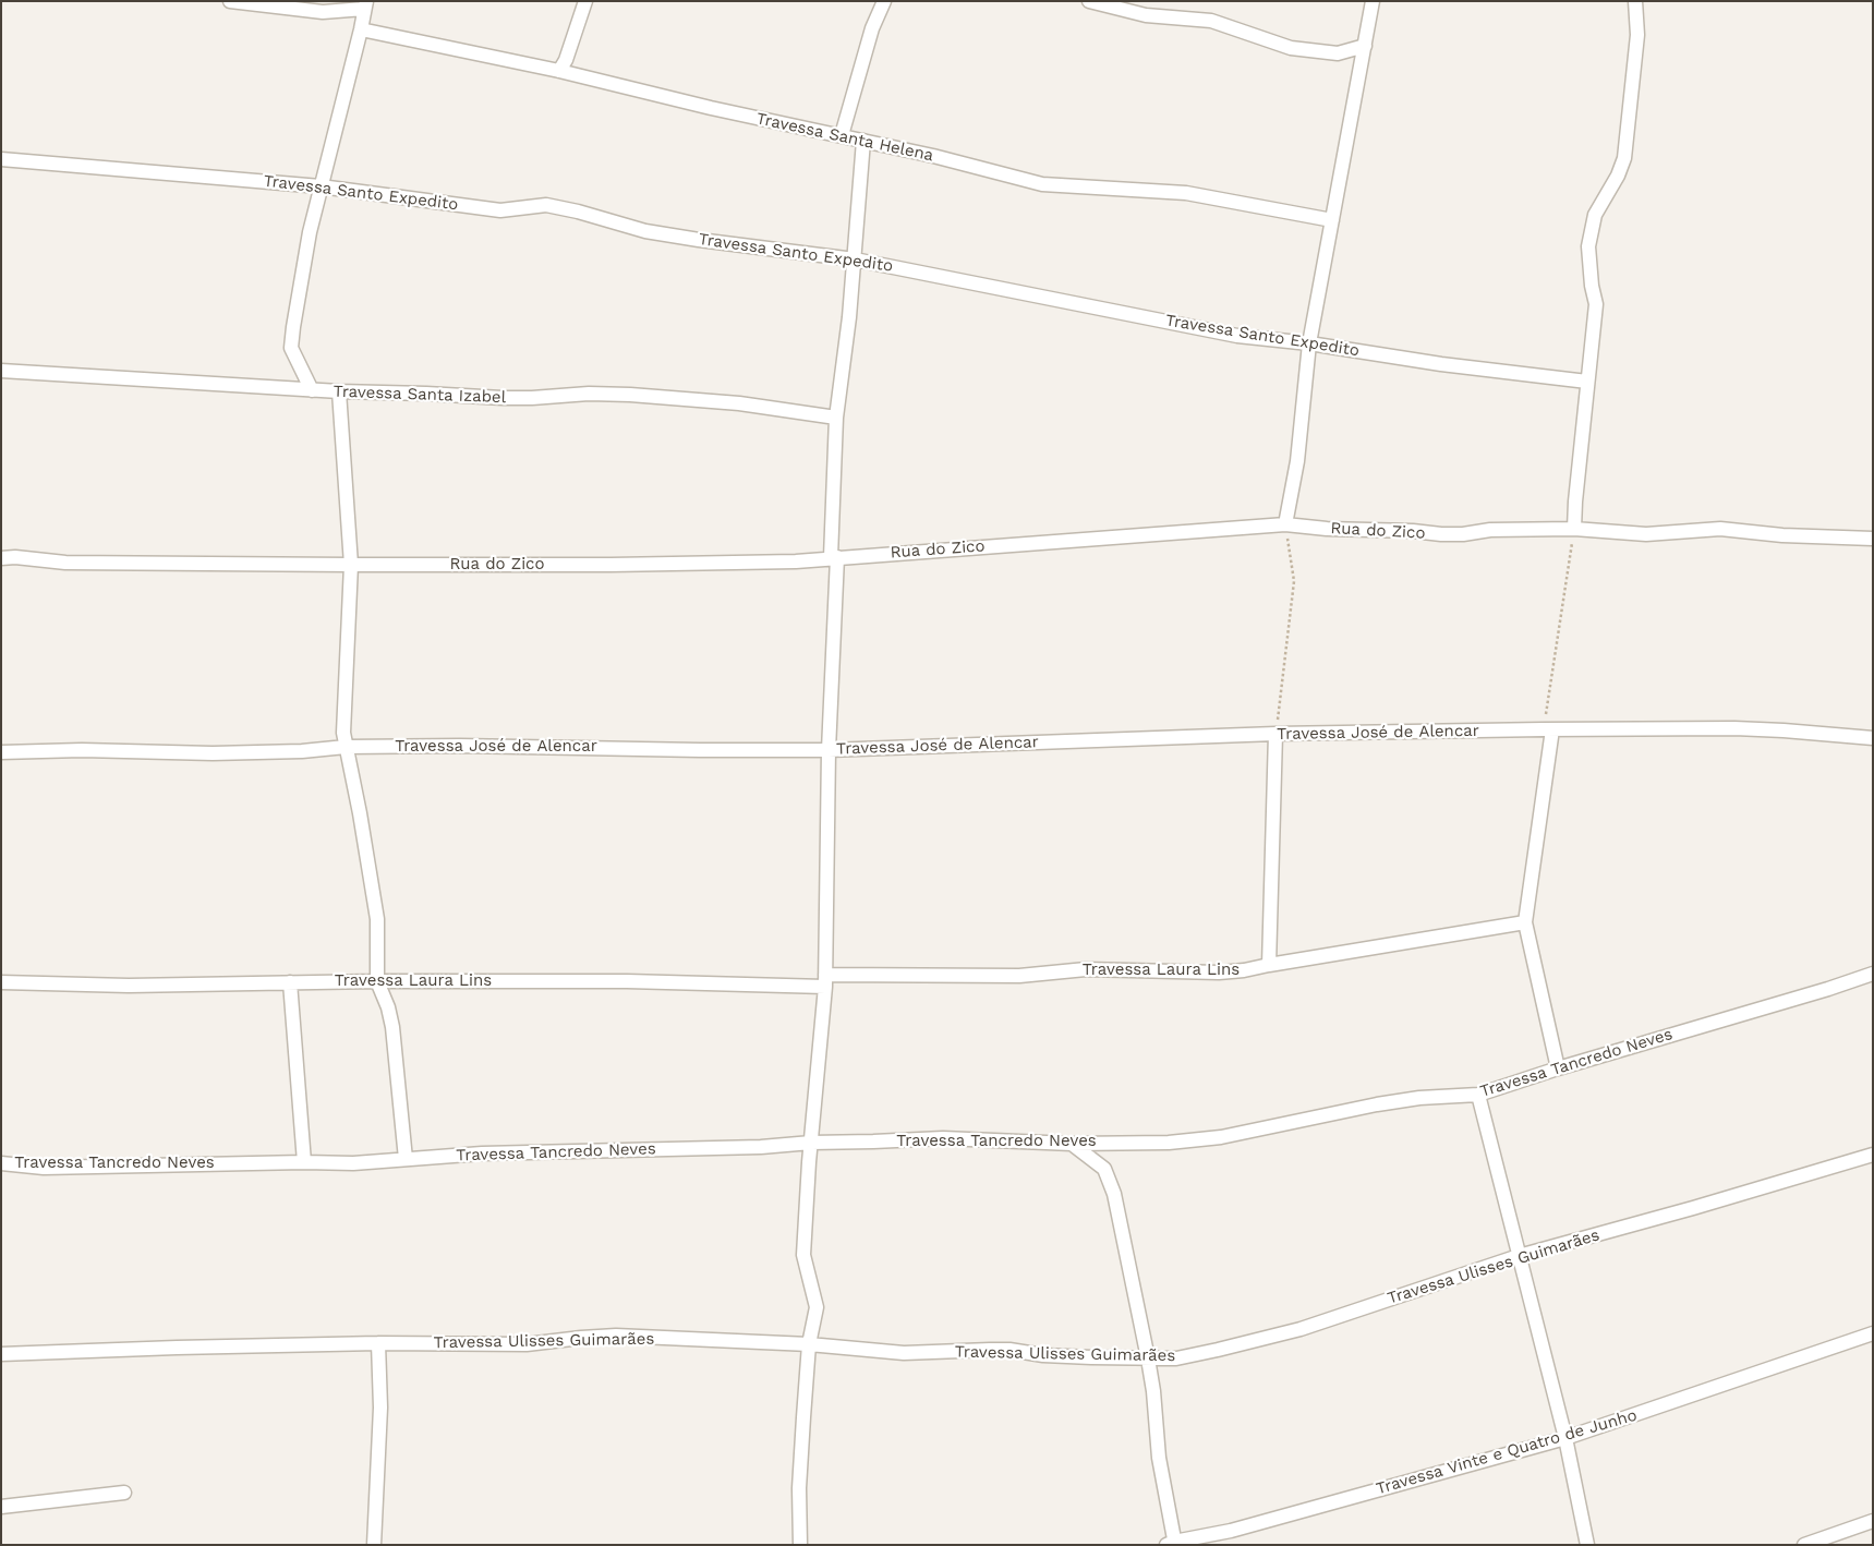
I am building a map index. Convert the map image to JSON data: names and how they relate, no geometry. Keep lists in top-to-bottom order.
{
  "streets": {
    "street": [
      "Travessa Santa Helena",
      "Travessa Santo Expedito",
      "Travessa Santa Izabel",
      "Rua do Zico",
      "Travessa José de Alencar",
      "Travessa Laura Lins",
      "Travessa Tancredo Neves",
      "Travessa Ulisses Guimarães",
      "Travessa Vinte e Quatro de Junho"
    ]
  }
}
